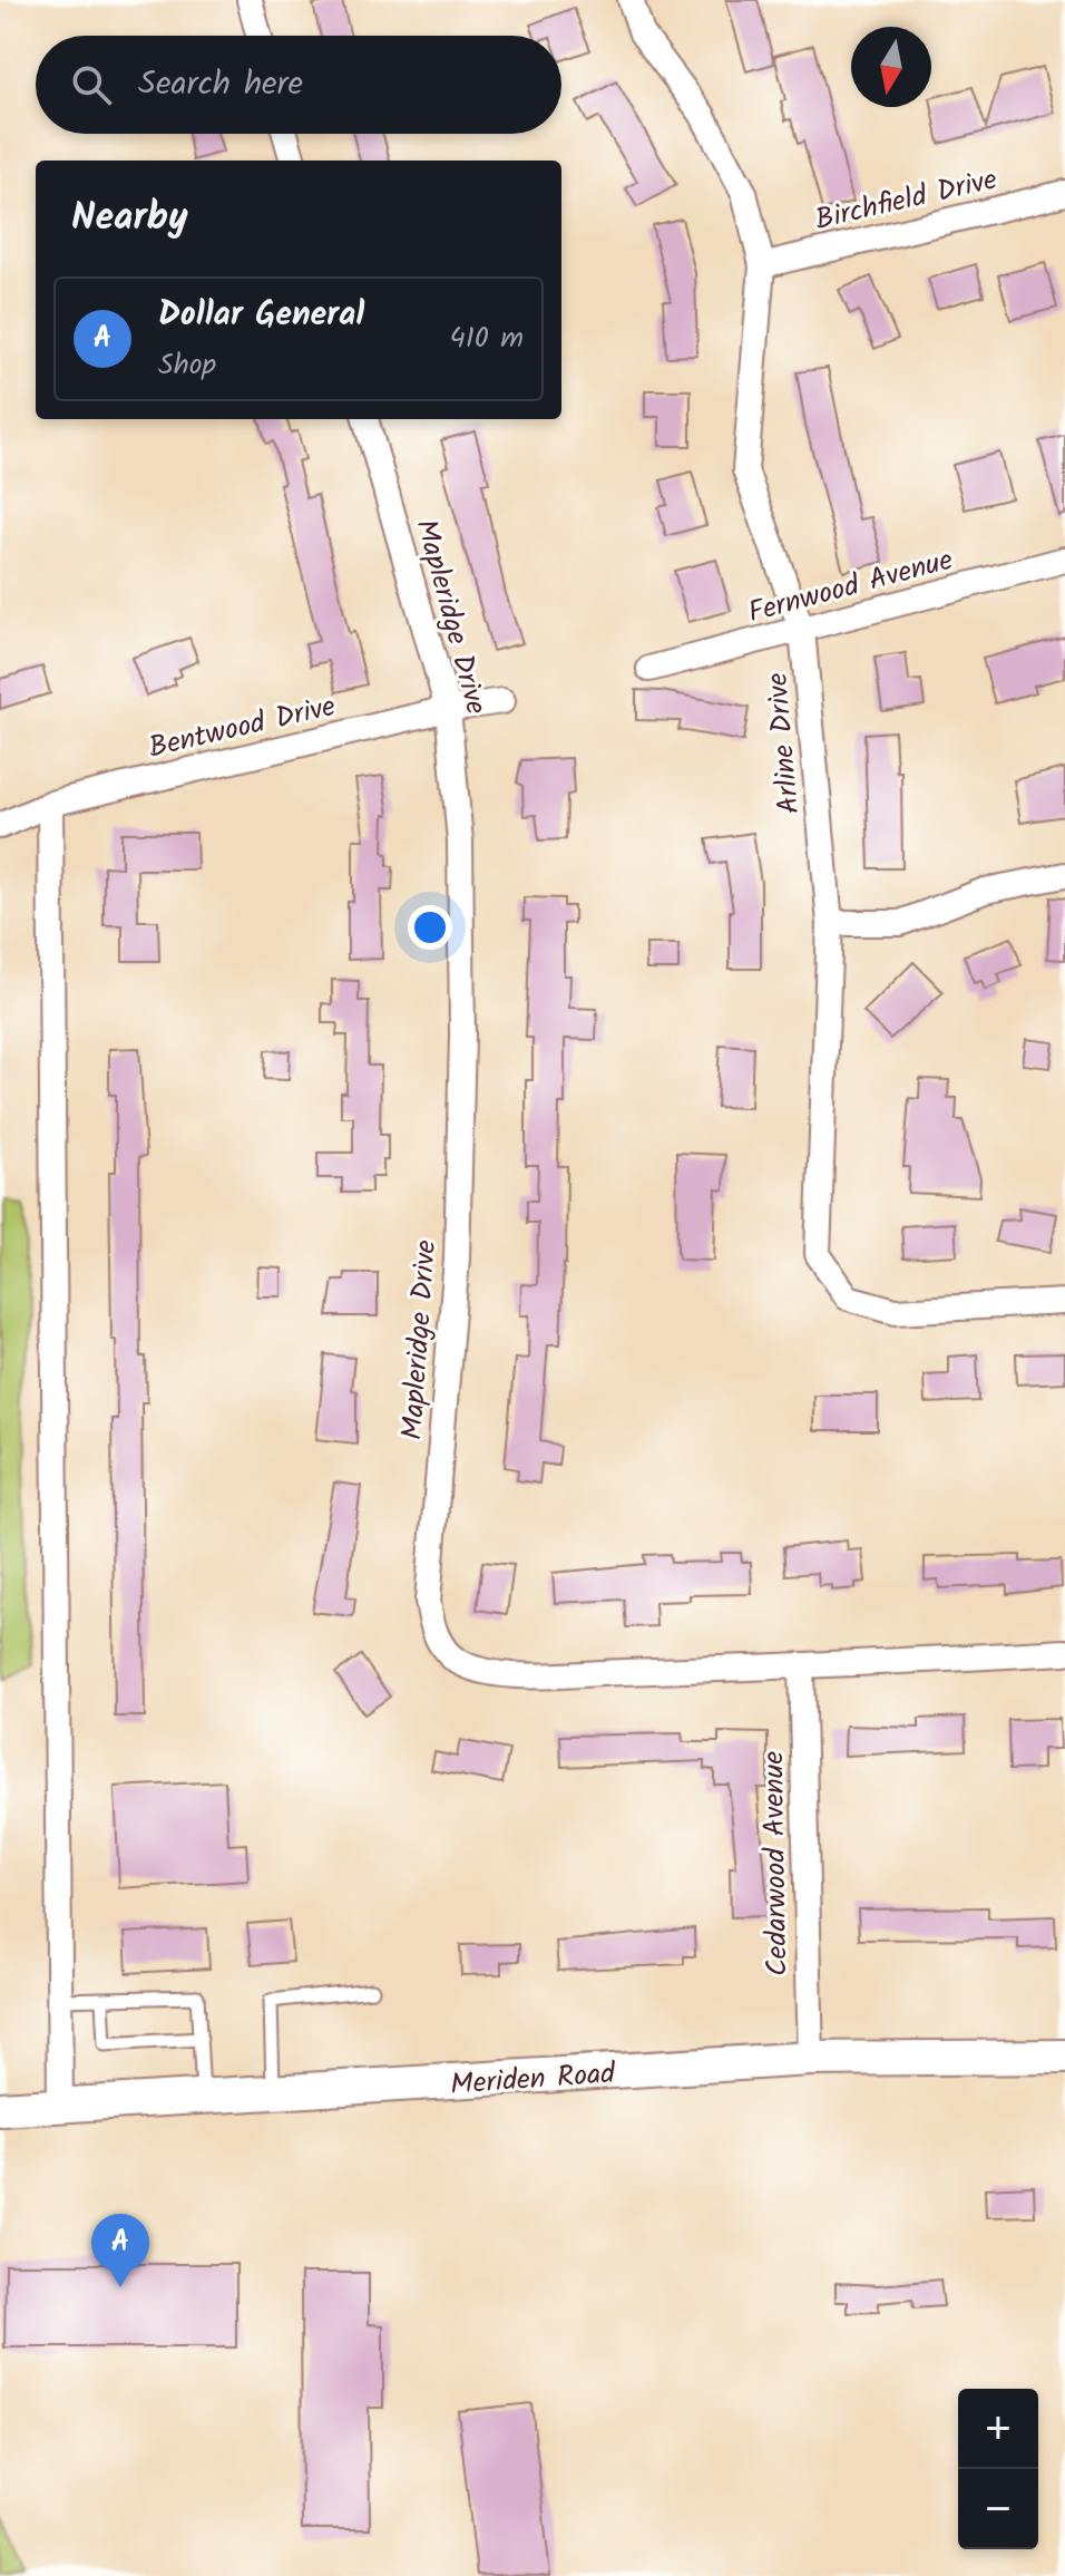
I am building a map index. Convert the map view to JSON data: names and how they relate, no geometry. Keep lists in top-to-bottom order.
{
  "streets": {
    "main road": ["Meriden Road"],
    "street": [
      "Birchfield Drive",
      "Fernwood Avenue",
      "Mapleridge Drive",
      "Bentwood Drive",
      "Arline Drive",
      "Cedarwood Avenue"
    ]
  },
  "crossings": [
    ["Birchfield Drive", "Arline Drive"],
    ["Fernwood Avenue", "Arline Drive"],
    ["Mapleridge Drive", "Bentwood Drive"],
    ["Mapleridge Drive", "Cedarwood Avenue"],
    ["Cedarwood Avenue", "Meriden Road"]
  ],
  "north": "bottom",
  "page": {
    "search": "Search here",
    "heading": "Nearby",
    "list": [
      {
        "mark": "A",
        "name": "Dollar General",
        "note": "Shop",
        "value": "410 m"
      }
    ],
    "pins": "A",
    "map_buttons": ["+", "−"]
  }
}
